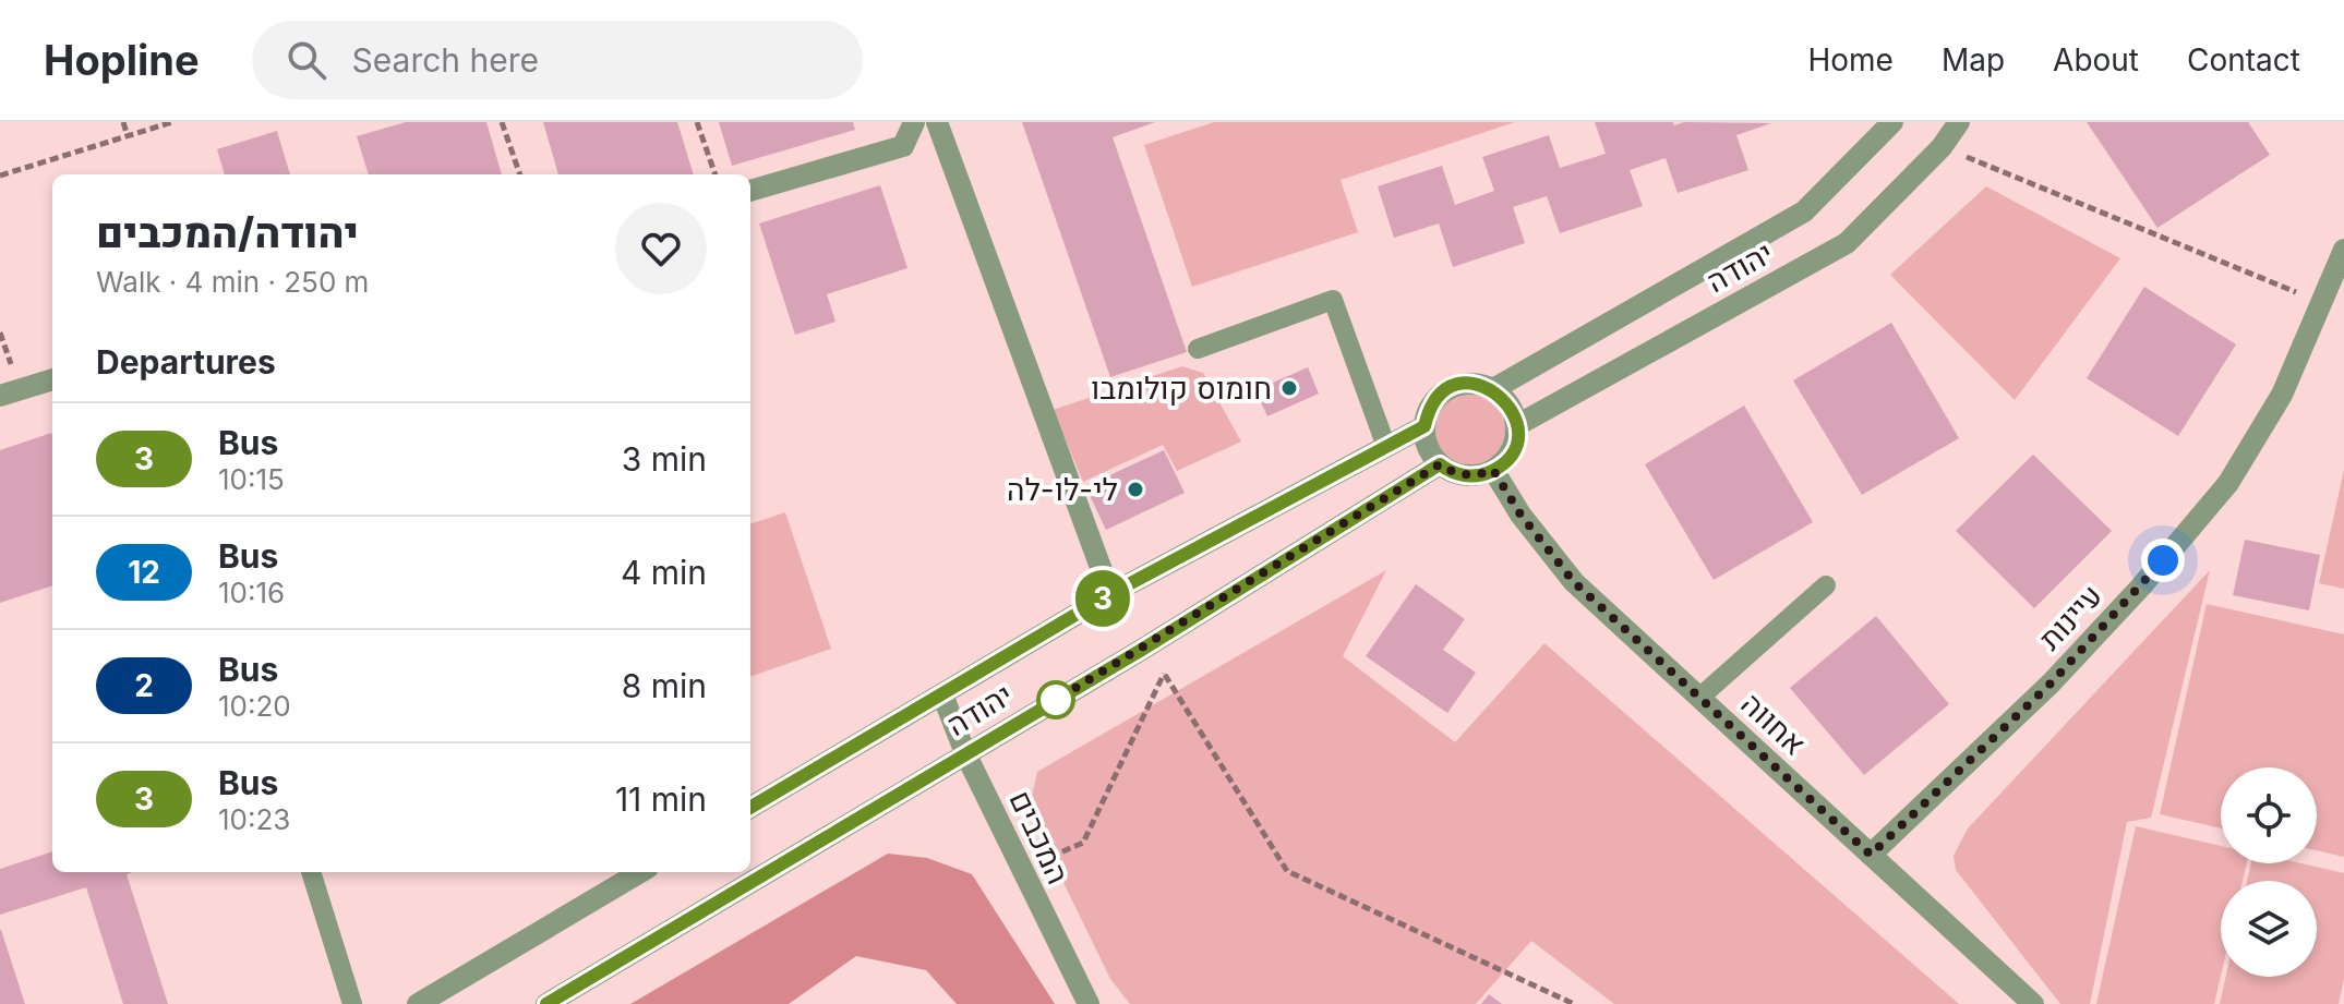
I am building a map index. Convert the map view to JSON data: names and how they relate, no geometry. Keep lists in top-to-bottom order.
{
  "streets": {
    "street": [
      "יהודה",
      "עיינות",
      "אחווה",
      "המכבים"
    ]
  },
  "crossings": [
    ["יהודה", "אחווה"],
    ["יהודה", "המכבים"],
    ["עיינות", "אחווה"]
  ],
  "places": ["חומוס קולומבו", "לי-לו-לה"],
  "lines": ["bus line 3"],
  "page": {
    "header": "Hopline",
    "search": "Search here",
    "nav": [
      "Home",
      "Map",
      "About",
      "Contact"
    ],
    "on_map": "3",
    "heading": [
      ["יהודה/המכבים", "Walk · 4 min · 250 m"],
      "Departures"
    ],
    "list": [
      {
        "mark": "3",
        "name": "Bus",
        "note": "10:15",
        "value": "3 min"
      },
      {
        "mark": "12",
        "name": "Bus",
        "note": "10:16",
        "value": "4 min"
      },
      {
        "mark": "2",
        "name": "Bus",
        "note": "10:20",
        "value": "8 min"
      },
      {
        "mark": "3",
        "name": "Bus",
        "note": "10:23",
        "value": "11 min"
      }
    ]
  }
}
